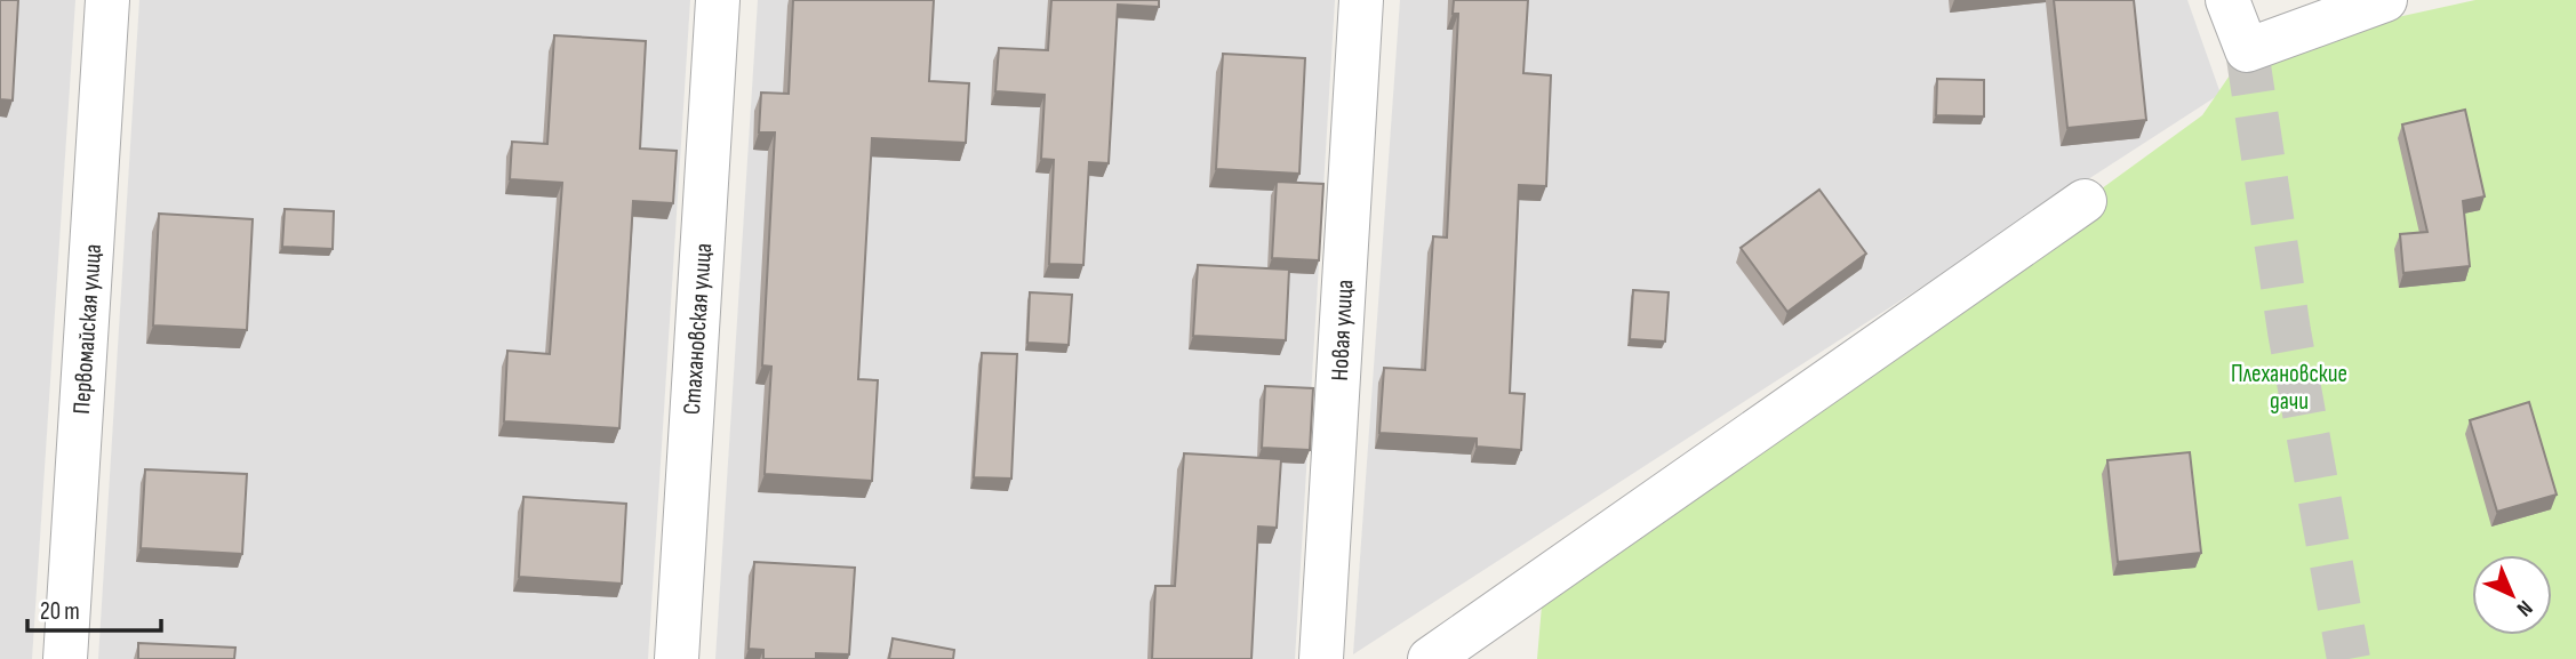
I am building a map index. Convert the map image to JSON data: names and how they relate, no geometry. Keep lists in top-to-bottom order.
{
  "streets": {
    "street": ["Первомайская улица", "Стахановская улица", "Новая улица"]
  },
  "parks": ["Плехановские дачи"],
  "scale_bar": "20 m",
  "north": "bottom right"
}
